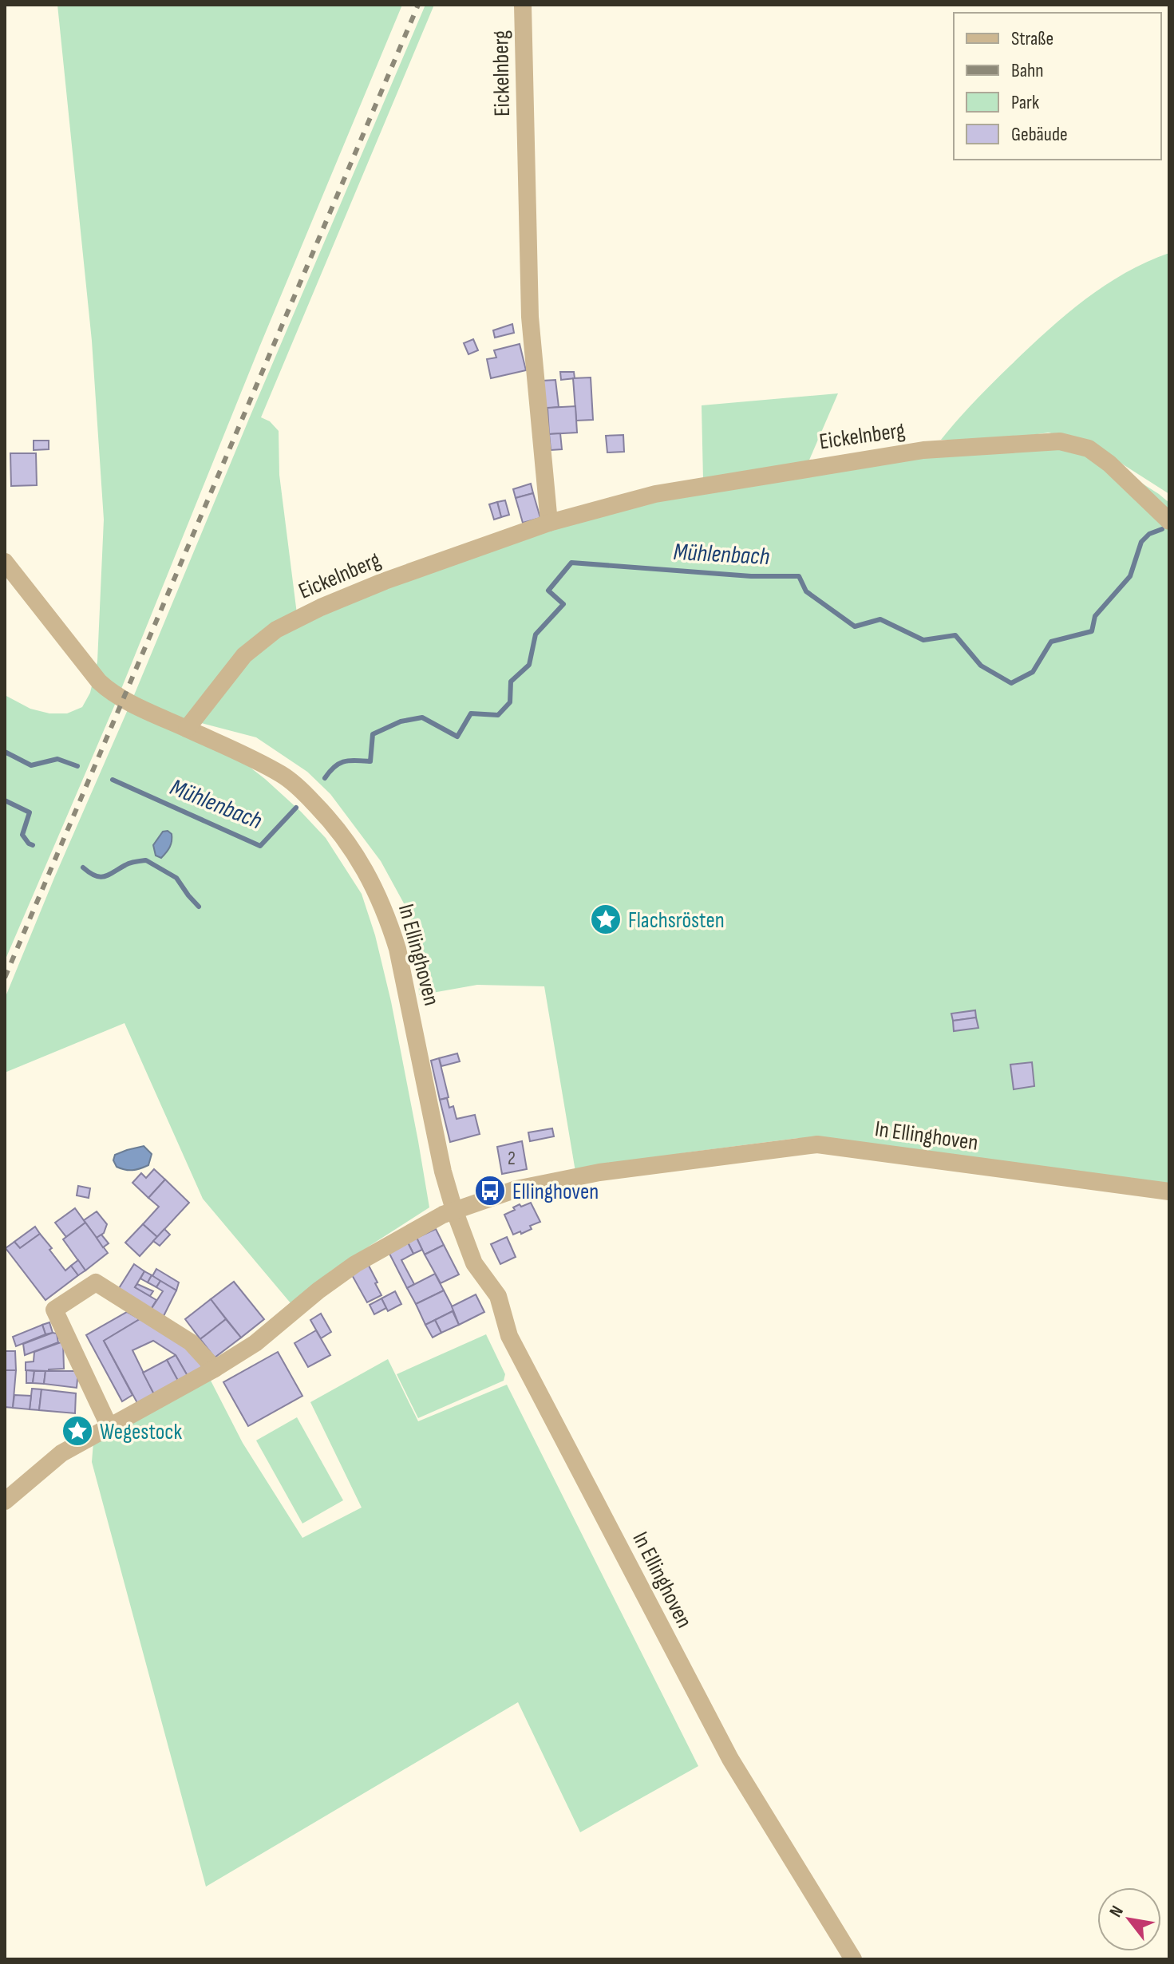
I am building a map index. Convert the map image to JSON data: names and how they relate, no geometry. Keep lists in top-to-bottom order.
{
  "streets": {
    "street": ["Eickelnberg", "In Ellinghoven"]
  },
  "crossings": [
    ["Eickelnberg", "In Ellinghoven"]
  ],
  "water": ["Mühlenbach"],
  "places": {
    "place": ["Flachsrösten", "Wegestock"],
    "bus stop": ["Ellinghoven"]
  },
  "house_numbers": ["2"],
  "legend": [
    "Straße",
    "Bahn",
    "Park",
    "Gebäude"
  ],
  "north": "top left"
}
